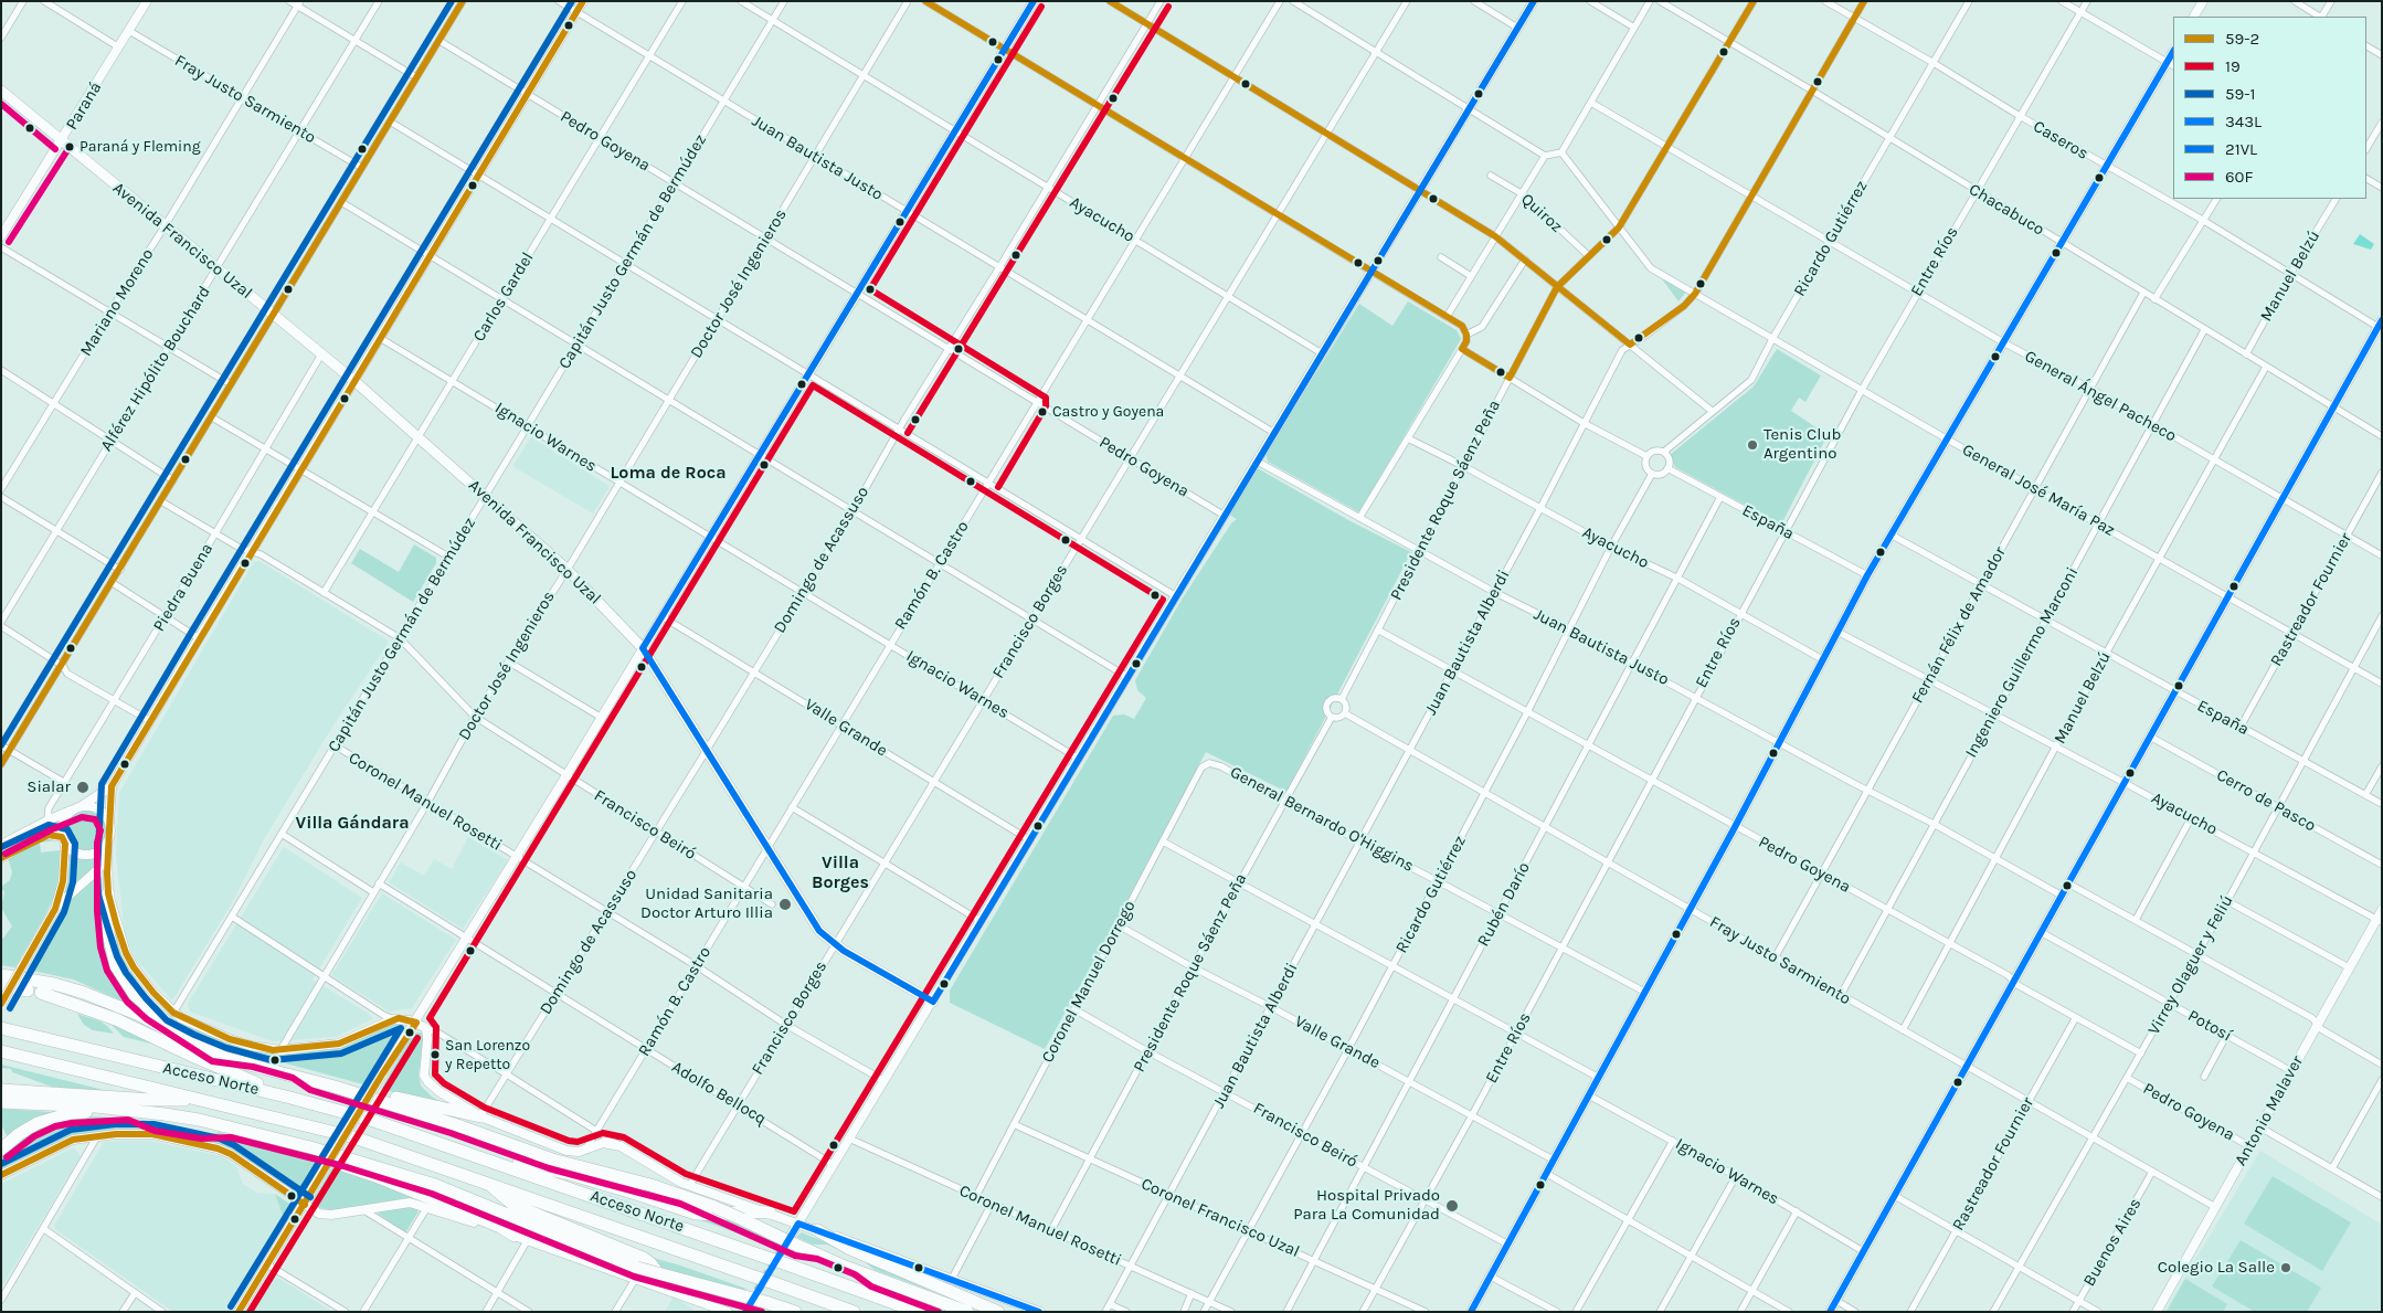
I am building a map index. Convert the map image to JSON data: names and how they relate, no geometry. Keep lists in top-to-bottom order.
{
  "streets": {
    "highway": ["Acceso Norte"],
    "main road": ["Avenida Francisco Uzal"],
    "street": [
      "Fray Justo Sarmiento",
      "Paraná",
      "Caseros",
      "Pedro Goyena",
      "Juan Bautista Justo",
      "Chacabuco",
      "Quiroz",
      "Ayacucho",
      "Ricardo Gutiérrez",
      "Capitán Justo Germán de Bermúdez",
      "Entre Ríos",
      "Manuel Belzú",
      "Doctor José Ingenieros",
      "Carlos Gardel",
      "Mariano Moreno",
      "Alférez Hipólito Bouchard",
      "General Ángel Pacheco",
      "Ignacio Warnes",
      "General José María Paz",
      "Presidente Roque Sáenz Peña",
      "España",
      "Domingo de Acassuso",
      "Ramón B. Castro",
      "Piedra Buena",
      "Rastreador Fournier",
      "Francisco Borges",
      "Fernán Félix de Amador",
      "Juan Bautista Alberdi",
      "Ingeniero Guillermo Marconi",
      "Valle Grande",
      "Cerro de Pasco",
      "Coronel Manuel Rosetti",
      "General Bernardo O'Higgins",
      "Francisco Beiró",
      "Rubén Darío",
      "Virrey Olaguer y Feliú",
      "Coronel Manuel Dorrego",
      "Potosí",
      "Adolfo Bellocq",
      "Antonio Malaver",
      "Coronel Francisco Uzal",
      "Buenos Aires"
    ]
  },
  "crossings": [
    ["Fray Justo Sarmiento", "Paraná"],
    ["Fray Justo Sarmiento", "Ricardo Gutiérrez"],
    ["Fray Justo Sarmiento", "Entre Ríos"],
    ["Fray Justo Sarmiento", "Manuel Belzú"],
    ["Fray Justo Sarmiento", "Mariano Moreno"],
    ["Fray Justo Sarmiento", "Alférez Hipólito Bouchard"],
    ["Fray Justo Sarmiento", "Presidente Roque Sáenz Peña"],
    ["Fray Justo Sarmiento", "Rastreador Fournier"],
    ["Fray Justo Sarmiento", "Fernán Félix de Amador"],
    ["Fray Justo Sarmiento", "Juan Bautista Alberdi"],
    ["Fray Justo Sarmiento", "Ingeniero Guillermo Marconi"],
    ["Fray Justo Sarmiento", "Rubén Darío"],
    ["Fray Justo Sarmiento", "Virrey Olaguer y Feliú"],
    ["Fray Justo Sarmiento", "Antonio Malaver"],
    ["Fray Justo Sarmiento", "Buenos Aires"],
    ["Paraná", "Avenida Francisco Uzal"],
    ["Caseros", "Ricardo Gutiérrez"],
    ["Caseros", "Entre Ríos"],
    ["Caseros", "Manuel Belzú"],
    ["Caseros", "Juan Bautista Alberdi"],
    ["Pedro Goyena", "Ricardo Gutiérrez"],
    ["Pedro Goyena", "Capitán Justo Germán de Bermúdez"],
    ["Pedro Goyena", "Entre Ríos"],
    ["Pedro Goyena", "Manuel Belzú"],
    ["Pedro Goyena", "Doctor José Ingenieros"],
    ["Pedro Goyena", "Carlos Gardel"],
    ["Pedro Goyena", "Presidente Roque Sáenz Peña"],
    ["Pedro Goyena", "Domingo de Acassuso"],
    ["Pedro Goyena", "Ramón B. Castro"],
    ["Pedro Goyena", "Rastreador Fournier"],
    ["Pedro Goyena", "Francisco Borges"],
    ["Pedro Goyena", "Fernán Félix de Amador"],
    ["Pedro Goyena", "Juan Bautista Alberdi"],
    ["Pedro Goyena", "Ingeniero Guillermo Marconi"],
    ["Pedro Goyena", "Rubén Darío"],
    ["Pedro Goyena", "Virrey Olaguer y Feliú"],
    ["Pedro Goyena", "Antonio Malaver"],
    ["Juan Bautista Justo", "Ricardo Gutiérrez"],
    ["Juan Bautista Justo", "Capitán Justo Germán de Bermúdez"],
    ["Juan Bautista Justo", "Entre Ríos"],
    ["Juan Bautista Justo", "Manuel Belzú"],
    ["Juan Bautista Justo", "Doctor José Ingenieros"],
    ["Juan Bautista Justo", "Carlos Gardel"],
    ["Juan Bautista Justo", "Presidente Roque Sáenz Peña"],
    ["Juan Bautista Justo", "Domingo de Acassuso"],
    ["Juan Bautista Justo", "Ramón B. Castro"],
    ["Juan Bautista Justo", "Francisco Borges"],
    ["Juan Bautista Justo", "Fernán Félix de Amador"],
    ["Juan Bautista Justo", "Juan Bautista Alberdi"],
    ["Juan Bautista Justo", "Ingeniero Guillermo Marconi"],
    ["Juan Bautista Justo", "Rubén Darío"],
    ["Chacabuco", "Ricardo Gutiérrez"],
    ["Chacabuco", "Entre Ríos"],
    ["Chacabuco", "Manuel Belzú"],
    ["Chacabuco", "Presidente Roque Sáenz Peña"],
    ["Chacabuco", "Fernán Félix de Amador"],
    ["Chacabuco", "Juan Bautista Alberdi"],
    ["Chacabuco", "Ingeniero Guillermo Marconi"],
    ["Quiroz", "Presidente Roque Sáenz Peña"],
    ["Ayacucho", "Ricardo Gutiérrez"],
    ["Ayacucho", "Capitán Justo Germán de Bermúdez"],
    ["Ayacucho", "Entre Ríos"],
    ["Ayacucho", "Manuel Belzú"],
    ["Ayacucho", "Doctor José Ingenieros"],
    ["Ayacucho", "Presidente Roque Sáenz Peña"],
    ["Ayacucho", "Domingo de Acassuso"],
    ["Ayacucho", "Ramón B. Castro"],
    ["Ayacucho", "Francisco Borges"],
    ["Ayacucho", "Fernán Félix de Amador"],
    ["Ayacucho", "Juan Bautista Alberdi"],
    ["Ayacucho", "Ingeniero Guillermo Marconi"],
    ["Ayacucho", "Rubén Darío"],
    ["Ayacucho", "Virrey Olaguer y Feliú"],
    ["Ayacucho", "Antonio Malaver"],
    ["Ricardo Gutiérrez", "General Ángel Pacheco"],
    ["Ricardo Gutiérrez", "General José María Paz"],
    ["Ricardo Gutiérrez", "España"],
    ["Ricardo Gutiérrez", "Valle Grande"],
    ["Ricardo Gutiérrez", "Coronel Manuel Rosetti"],
    ["Ricardo Gutiérrez", "General Bernardo O'Higgins"],
    ["Ricardo Gutiérrez", "Francisco Beiró"],
    ["Ricardo Gutiérrez", "Coronel Francisco Uzal"],
    ["Avenida Francisco Uzal", "Capitán Justo Germán de Bermúdez"],
    ["Avenida Francisco Uzal", "Doctor José Ingenieros"],
    ["Avenida Francisco Uzal", "Carlos Gardel"],
    ["Avenida Francisco Uzal", "Mariano Moreno"],
    ["Avenida Francisco Uzal", "Alférez Hipólito Bouchard"],
    ["Avenida Francisco Uzal", "Domingo de Acassuso"],
    ["Avenida Francisco Uzal", "Ramón B. Castro"],
    ["Avenida Francisco Uzal", "Piedra Buena"],
    ["Avenida Francisco Uzal", "Francisco Borges"],
    ["Capitán Justo Germán de Bermúdez", "Ignacio Warnes"],
    ["Capitán Justo Germán de Bermúdez", "Coronel Manuel Rosetti"],
    ["Capitán Justo Germán de Bermúdez", "Francisco Beiró"],
    ["Entre Ríos", "General Ángel Pacheco"],
    ["Entre Ríos", "General José María Paz"],
    ["Entre Ríos", "España"],
    ["Entre Ríos", "Valle Grande"],
    ["Entre Ríos", "General Bernardo O'Higgins"],
    ["Entre Ríos", "Francisco Beiró"],
    ["Entre Ríos", "Coronel Francisco Uzal"],
    ["Manuel Belzú", "General Ángel Pacheco"],
    ["Manuel Belzú", "General José María Paz"],
    ["Manuel Belzú", "España"],
    ["Doctor José Ingenieros", "Ignacio Warnes"],
    ["Doctor José Ingenieros", "Coronel Manuel Rosetti"],
    ["Doctor José Ingenieros", "Francisco Beiró"],
    ["Doctor José Ingenieros", "Adolfo Bellocq"],
    ["Carlos Gardel", "Ignacio Warnes"],
    ["Carlos Gardel", "Francisco Beiró"],
    ["General Ángel Pacheco", "Presidente Roque Sáenz Peña"],
    ["General Ángel Pacheco", "Rastreador Fournier"],
    ["General Ángel Pacheco", "Fernán Félix de Amador"],
    ["General Ángel Pacheco", "Juan Bautista Alberdi"],
    ["General Ángel Pacheco", "Ingeniero Guillermo Marconi"],
    ["Ignacio Warnes", "Domingo de Acassuso"],
    ["Ignacio Warnes", "Ramón B. Castro"],
    ["Ignacio Warnes", "Francisco Borges"],
    ["General José María Paz", "Presidente Roque Sáenz Peña"],
    ["General José María Paz", "Rastreador Fournier"],
    ["General José María Paz", "Fernán Félix de Amador"],
    ["General José María Paz", "Juan Bautista Alberdi"],
    ["General José María Paz", "Ingeniero Guillermo Marconi"],
    ["General José María Paz", "Virrey Olaguer y Feliú"],
    ["Presidente Roque Sáenz Peña", "Valle Grande"],
    ["Presidente Roque Sáenz Peña", "Coronel Manuel Rosetti"],
    ["Presidente Roque Sáenz Peña", "General Bernardo O'Higgins"],
    ["Presidente Roque Sáenz Peña", "Francisco Beiró"],
    ["Presidente Roque Sáenz Peña", "Coronel Francisco Uzal"],
    ["España", "Rastreador Fournier"],
    ["España", "Fernán Félix de Amador"],
    ["España", "Ingeniero Guillermo Marconi"],
    ["España", "Rubén Darío"],
    ["España", "Virrey Olaguer y Feliú"],
    ["Domingo de Acassuso", "Valle Grande"],
    ["Domingo de Acassuso", "Coronel Manuel Rosetti"],
    ["Domingo de Acassuso", "Francisco Beiró"],
    ["Domingo de Acassuso", "Adolfo Bellocq"],
    ["Ramón B. Castro", "Valle Grande"],
    ["Ramón B. Castro", "Coronel Manuel Rosetti"],
    ["Ramón B. Castro", "Francisco Beiró"],
    ["Ramón B. Castro", "Adolfo Bellocq"],
    ["Piedra Buena", "Francisco Beiró"],
    ["Francisco Borges", "Valle Grande"],
    ["Francisco Borges", "Coronel Manuel Rosetti"],
    ["Francisco Borges", "Adolfo Bellocq"],
    ["Juan Bautista Alberdi", "Valle Grande"],
    ["Juan Bautista Alberdi", "Coronel Manuel Rosetti"],
    ["Juan Bautista Alberdi", "General Bernardo O'Higgins"],
    ["Juan Bautista Alberdi", "Francisco Beiró"],
    ["Juan Bautista Alberdi", "Coronel Francisco Uzal"],
    ["Valle Grande", "Rubén Darío"],
    ["Valle Grande", "Coronel Manuel Dorrego"],
    ["Cerro de Pasco", "Virrey Olaguer y Feliú"],
    ["Coronel Manuel Rosetti", "Coronel Manuel Dorrego"],
    ["General Bernardo O'Higgins", "Rubén Darío"],
    ["General Bernardo O'Higgins", "Coronel Manuel Dorrego"],
    ["Francisco Beiró", "Rubén Darío"],
    ["Francisco Beiró", "Coronel Manuel Dorrego"],
    ["Rubén Darío", "Coronel Francisco Uzal"],
    ["Virrey Olaguer y Feliú", "Potosí"],
    ["Coronel Manuel Dorrego", "Coronel Francisco Uzal"],
    ["Potosí", "Antonio Malaver"]
  ],
  "districts": ["Loma de Roca", "Villa Gándara", "Villa Borges"],
  "places": [
    "Paraná y Fleming",
    "Castro y Goyena",
    "Tenis Club Argentino",
    "Sialar",
    "Unidad Sanitaria Doctor Arturo Illia",
    "San Lorenzo y Repetto",
    "Hospital Privado Para La Comunidad",
    "Colegio La Salle"
  ],
  "lines": [
    "transit line 59-2",
    "transit line 59-1",
    "transit line 21VL",
    "transit line 19",
    "transit line 343L",
    "transit line 60F"
  ],
  "legend": [
    "59-2",
    "19",
    "59-1",
    "343L",
    "21VL",
    "60F"
  ]
}
